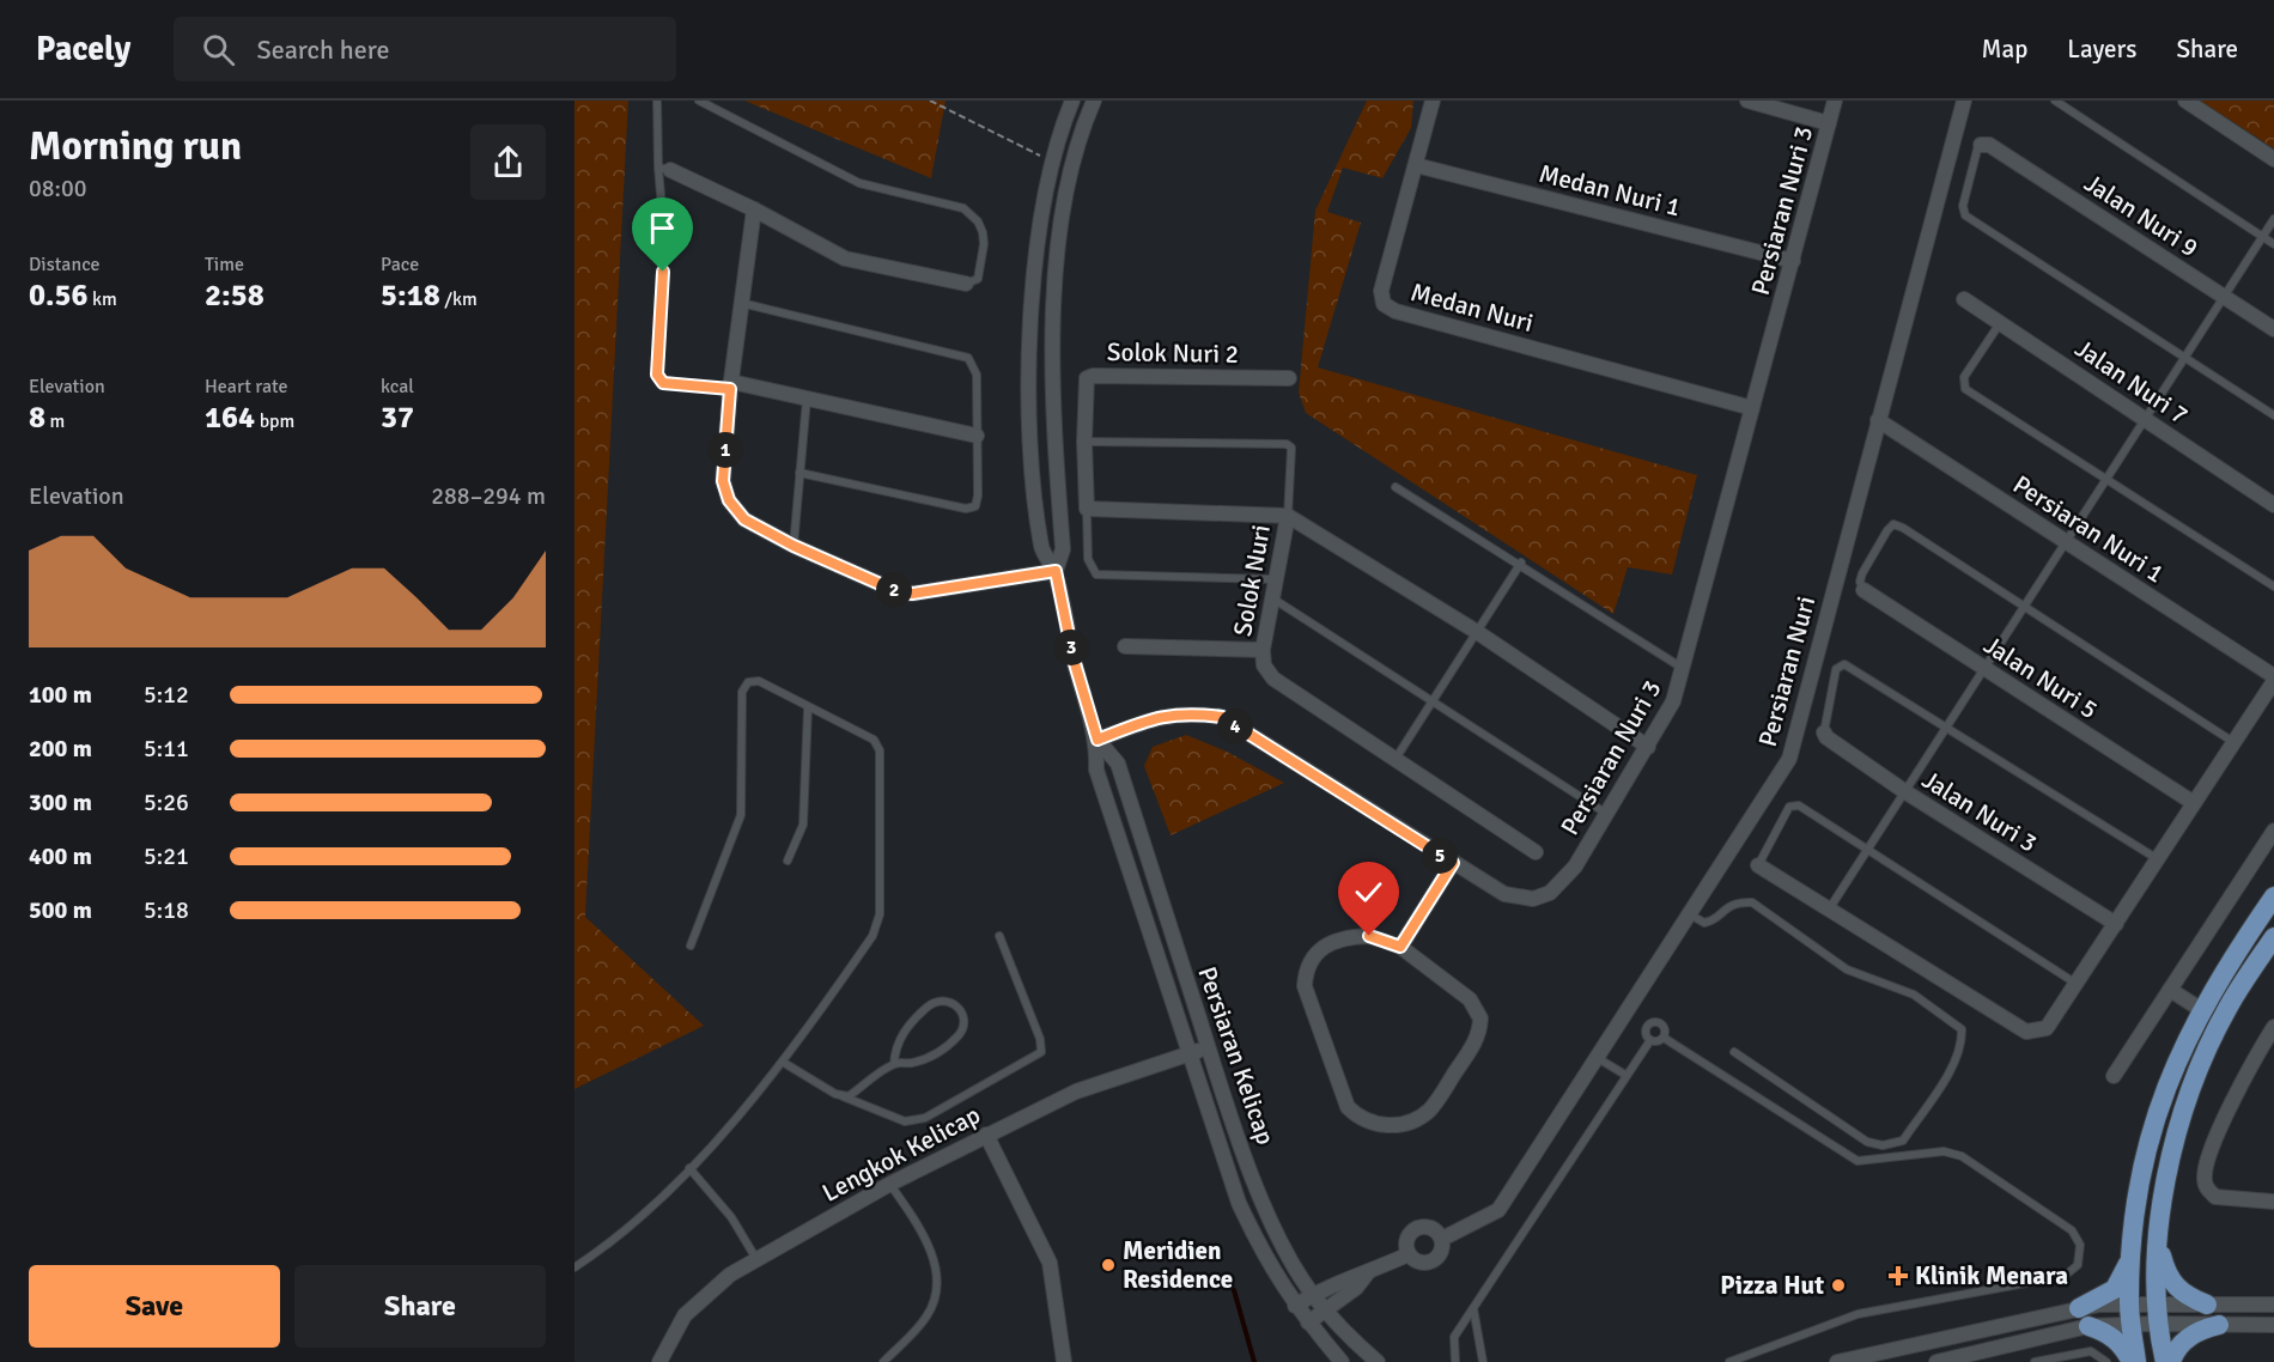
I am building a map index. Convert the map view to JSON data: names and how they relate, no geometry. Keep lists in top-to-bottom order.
{
  "streets": {
    "street": [
      "Medan Nuri 1",
      "Persiaran Nuri 3",
      "Jalan Nuri 9",
      "Medan Nuri",
      "Solok Nuri 2",
      "Jalan Nuri 7",
      "Persiaran Nuri 1",
      "Solok Nuri",
      "Persiaran Nuri",
      "Jalan Nuri 5",
      "Jalan Nuri 3",
      "Persiaran Kelicap",
      "Lengkok Kelicap"
    ]
  },
  "crossings": [
    ["Medan Nuri 1", "Persiaran Nuri 3"],
    ["Medan Nuri 1", "Medan Nuri"],
    ["Persiaran Nuri 3", "Medan Nuri"],
    ["Persiaran Nuri 3", "Solok Nuri"],
    ["Persiaran Nuri 3", "Persiaran Kelicap"],
    ["Persiaran Nuri 1", "Persiaran Nuri"],
    ["Persiaran Kelicap", "Lengkok Kelicap"]
  ],
  "places": {
    "other": ["Meridien Residence", "Pizza Hut"],
    "health": ["Klinik Menara"]
  },
  "page": {
    "header": "Pacely",
    "search": "Search here",
    "nav": ["Map", "Layers", "Share"],
    "heading": ["Morning run", "08:00"],
    "stats": [
      ["Distance", "0.56 km"],
      ["Time", "2:58"],
      ["Pace", "5:18 /km"],
      ["Elevation", "8 m"],
      ["Heart rate", "164 bpm"],
      ["kcal", "37"]
    ],
    "pins": [
      "1",
      "2",
      "3",
      "4",
      "5"
    ],
    "chart": ["Elevation", "288–294 m"],
    "list": [
      {
        "name": "100 m",
        "note": "5:12"
      },
      {
        "name": "200 m",
        "note": "5:11"
      },
      {
        "name": "300 m",
        "note": "5:26"
      },
      {
        "name": "400 m",
        "note": "5:21"
      },
      {
        "name": "500 m",
        "note": "5:18"
      }
    ],
    "buttons": ["Save", "Share"]
  }
}
